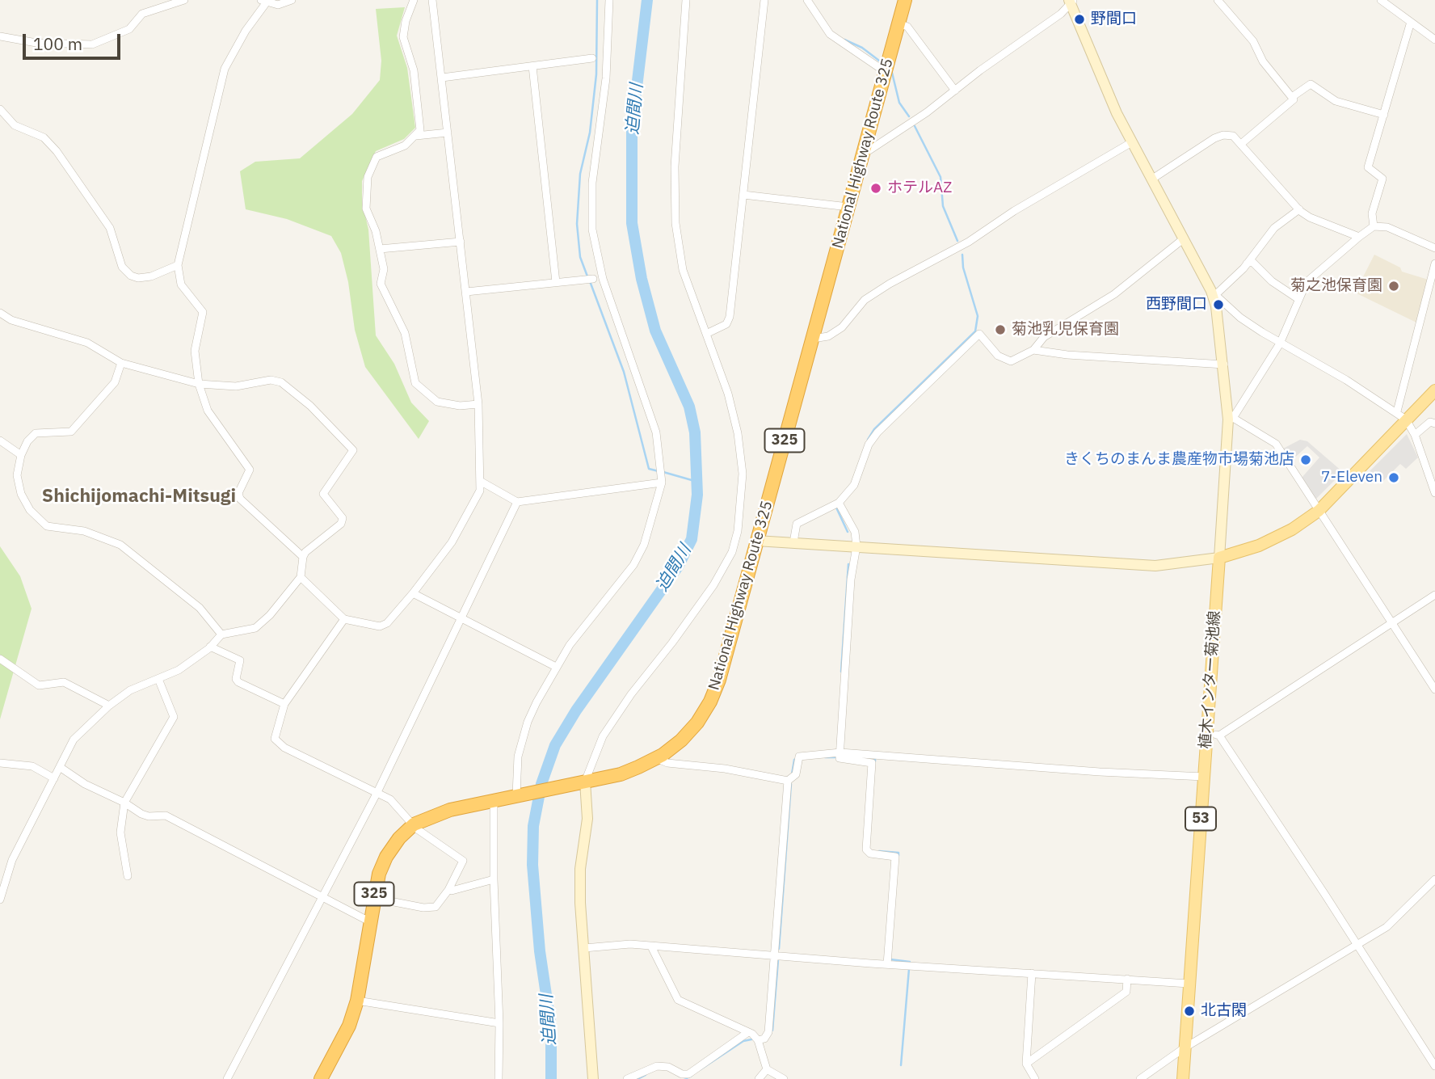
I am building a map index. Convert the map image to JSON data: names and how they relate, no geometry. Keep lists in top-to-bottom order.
{
  "streets": {
    "highway": ["National Highway Route 325", "325"],
    "main road": ["植木インター菊池線", "53"]
  },
  "districts": ["Shichijomachi-Mitsugi"],
  "water": ["迫間川"],
  "places": [
    "野間口",
    "ホテルAZ",
    "菊之池保育園",
    "西野間口",
    "菊池乳児保育園",
    "きくちのまんま農産物市場菊池店",
    "7-Eleven",
    "北古閑"
  ],
  "scale_bar": "100 m"
}
